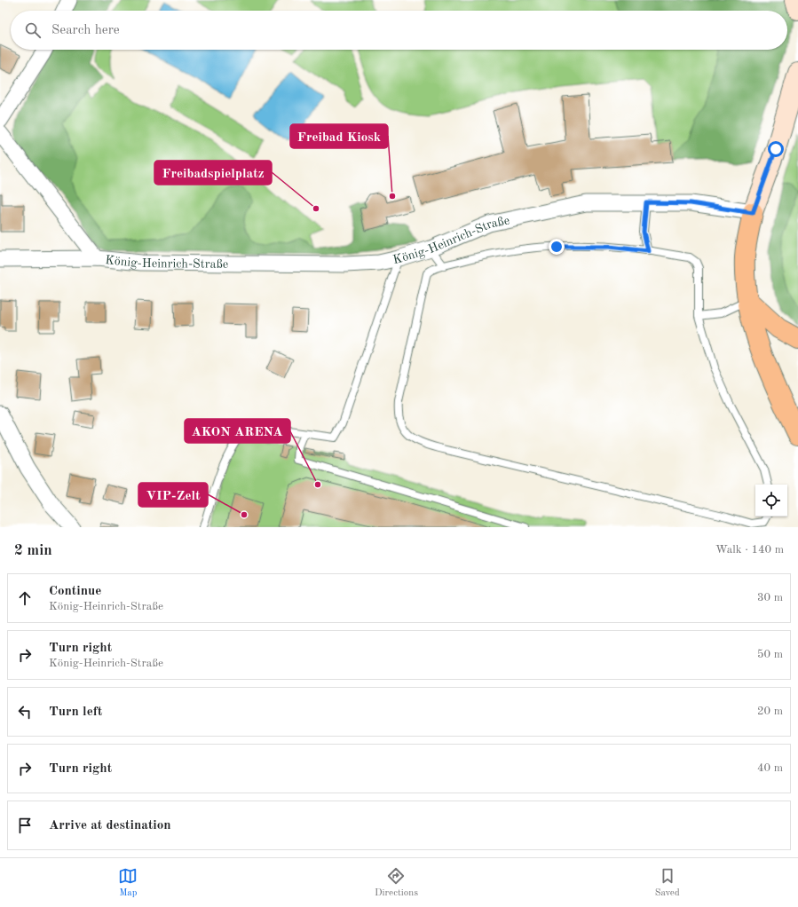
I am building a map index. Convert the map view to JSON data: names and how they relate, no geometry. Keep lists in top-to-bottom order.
{
  "streets": {
    "street": ["König-Heinrich-Straße"]
  },
  "places": [
    "Freibad Kiosk",
    "Freibadspielplatz",
    "AKON ARENA",
    "VIP-Zelt"
  ],
  "page": {
    "search": "Search here",
    "heading": ["2 min", "Walk · 140 m"],
    "list": [
      ["Continue", "König-Heinrich-Straße", "30 m"],
      ["Turn right", "König-Heinrich-Straße", "50 m"],
      ["Turn left", "20 m"],
      ["Turn right", "40 m"],
      "Arrive at destination"
    ],
    "nav": ["Map", "Directions", "Saved"]
  }
}
